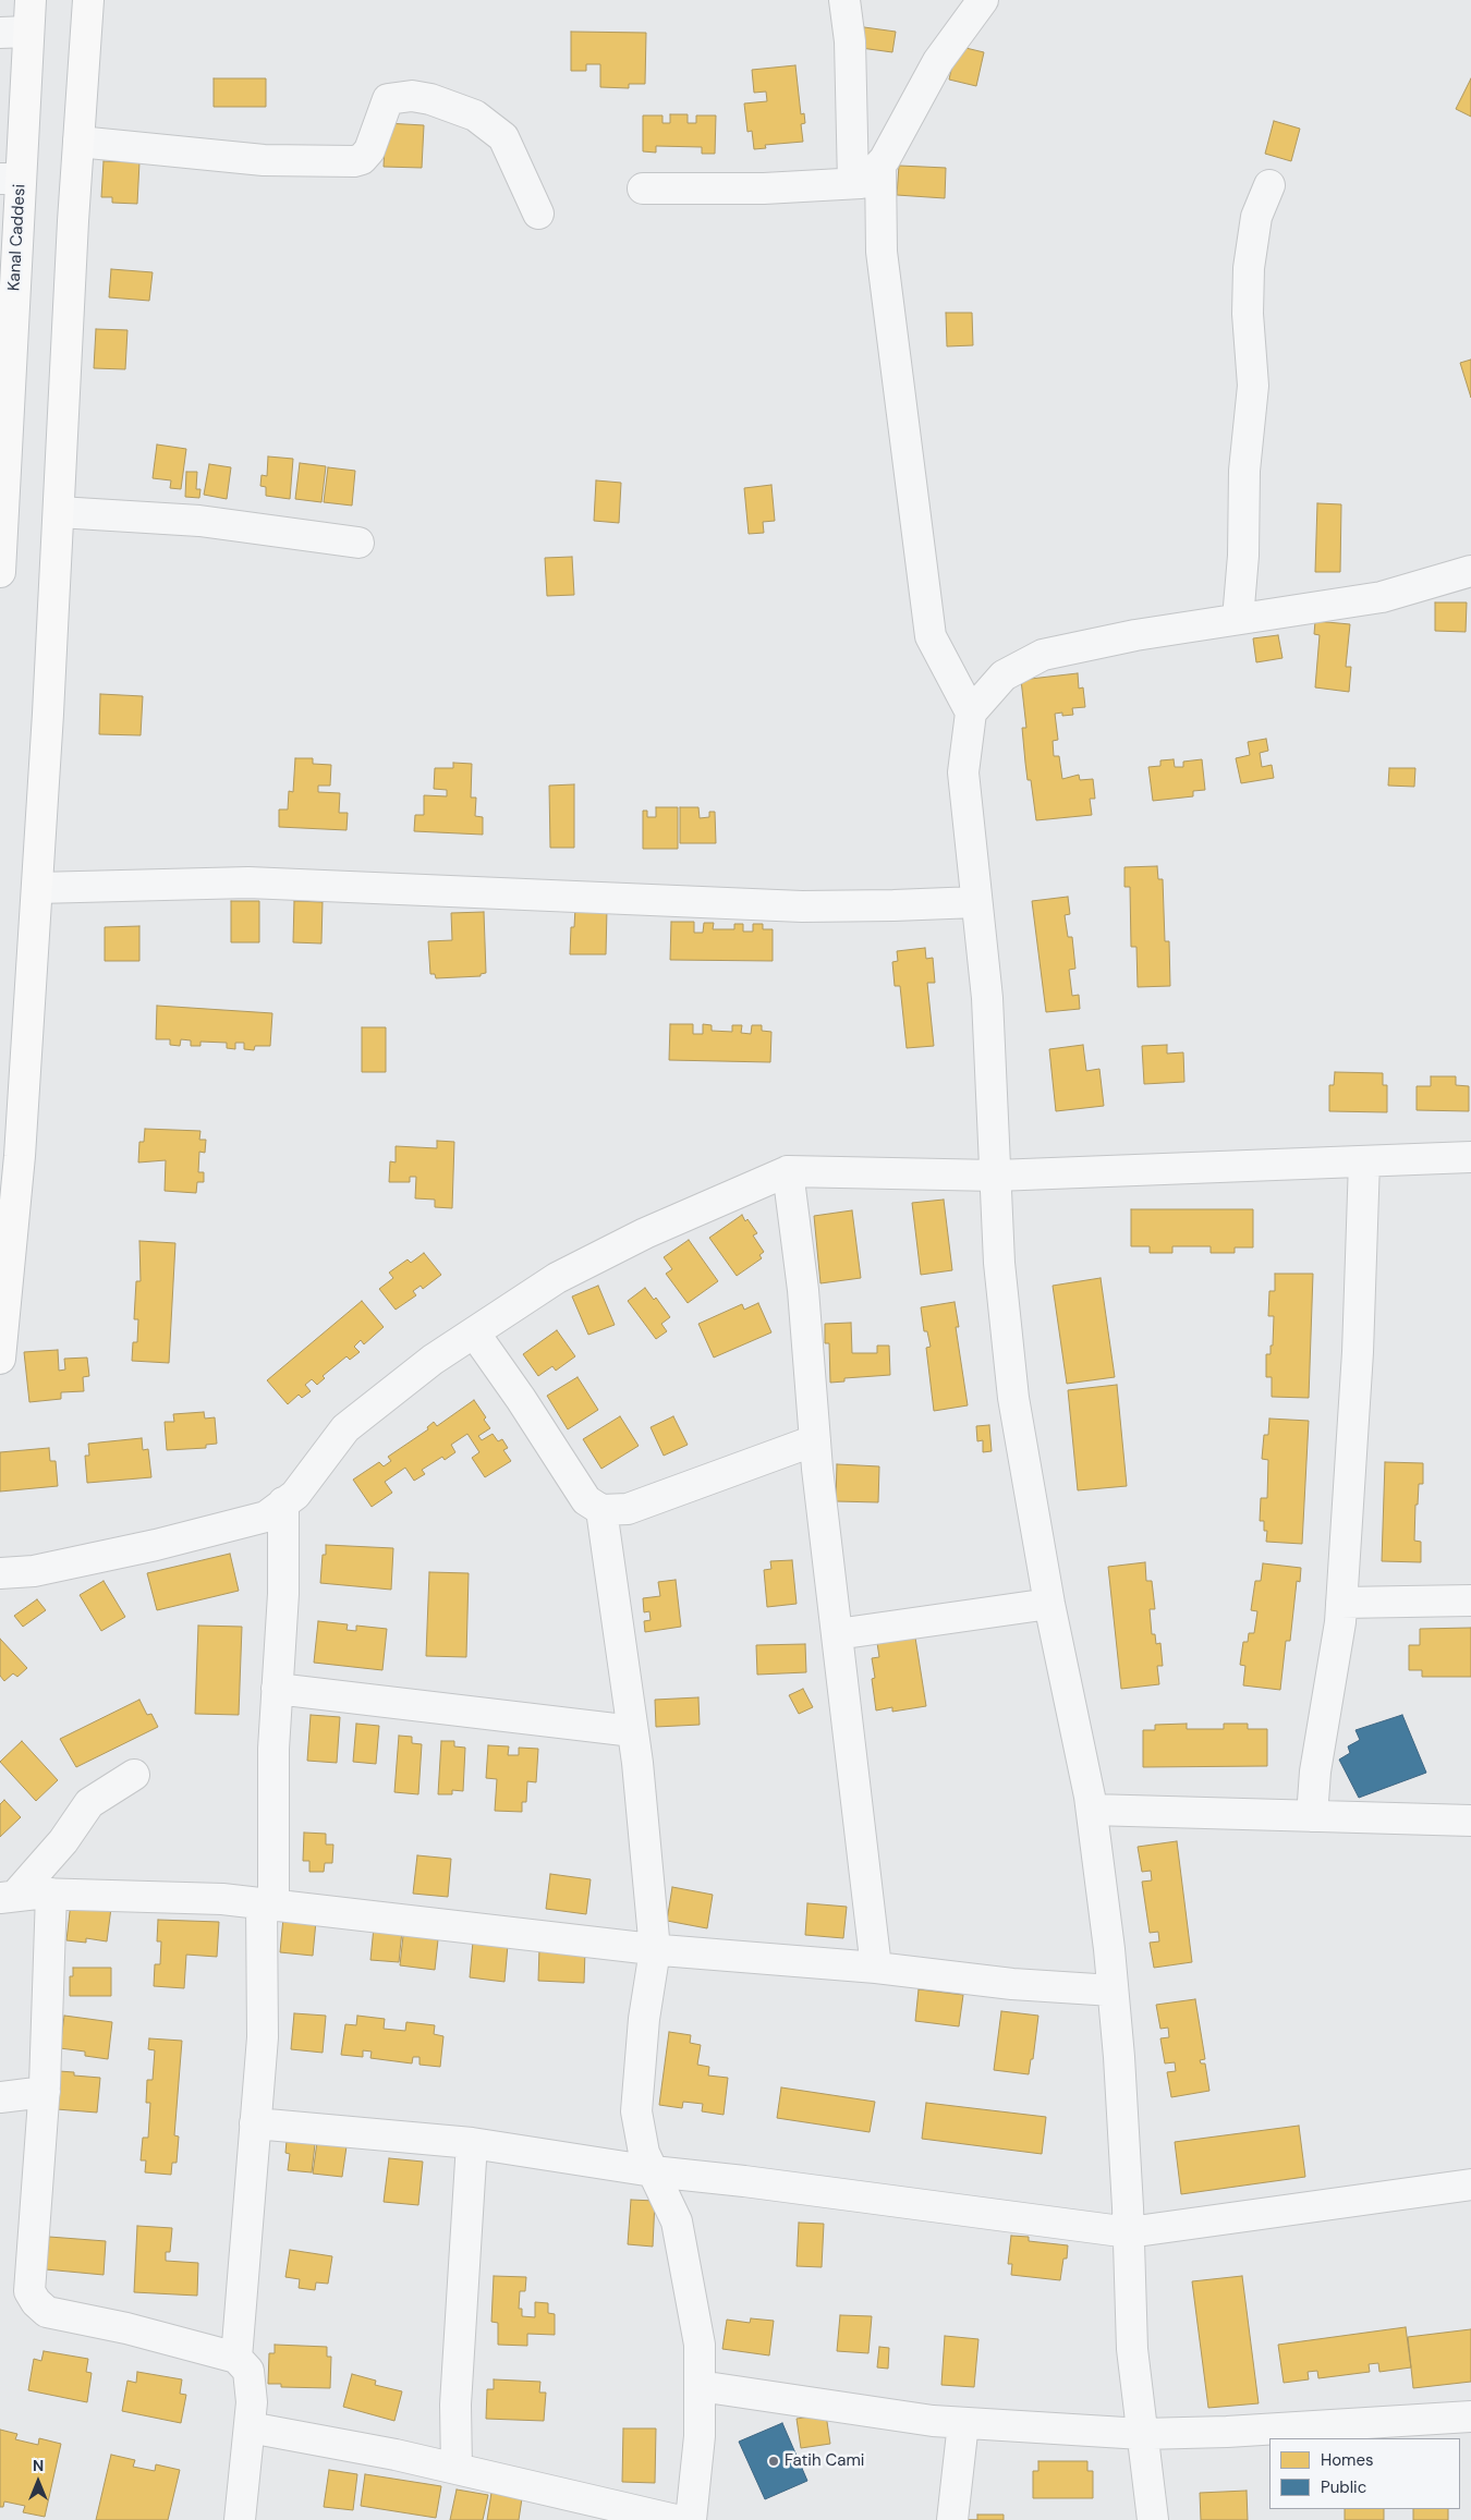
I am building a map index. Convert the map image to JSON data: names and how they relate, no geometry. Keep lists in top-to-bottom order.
{
  "streets": {
    "main road": ["Kanal Caddesi"]
  },
  "places": ["Fatih Cami"],
  "legend": ["Homes", "Public"],
  "north": "top"
}
